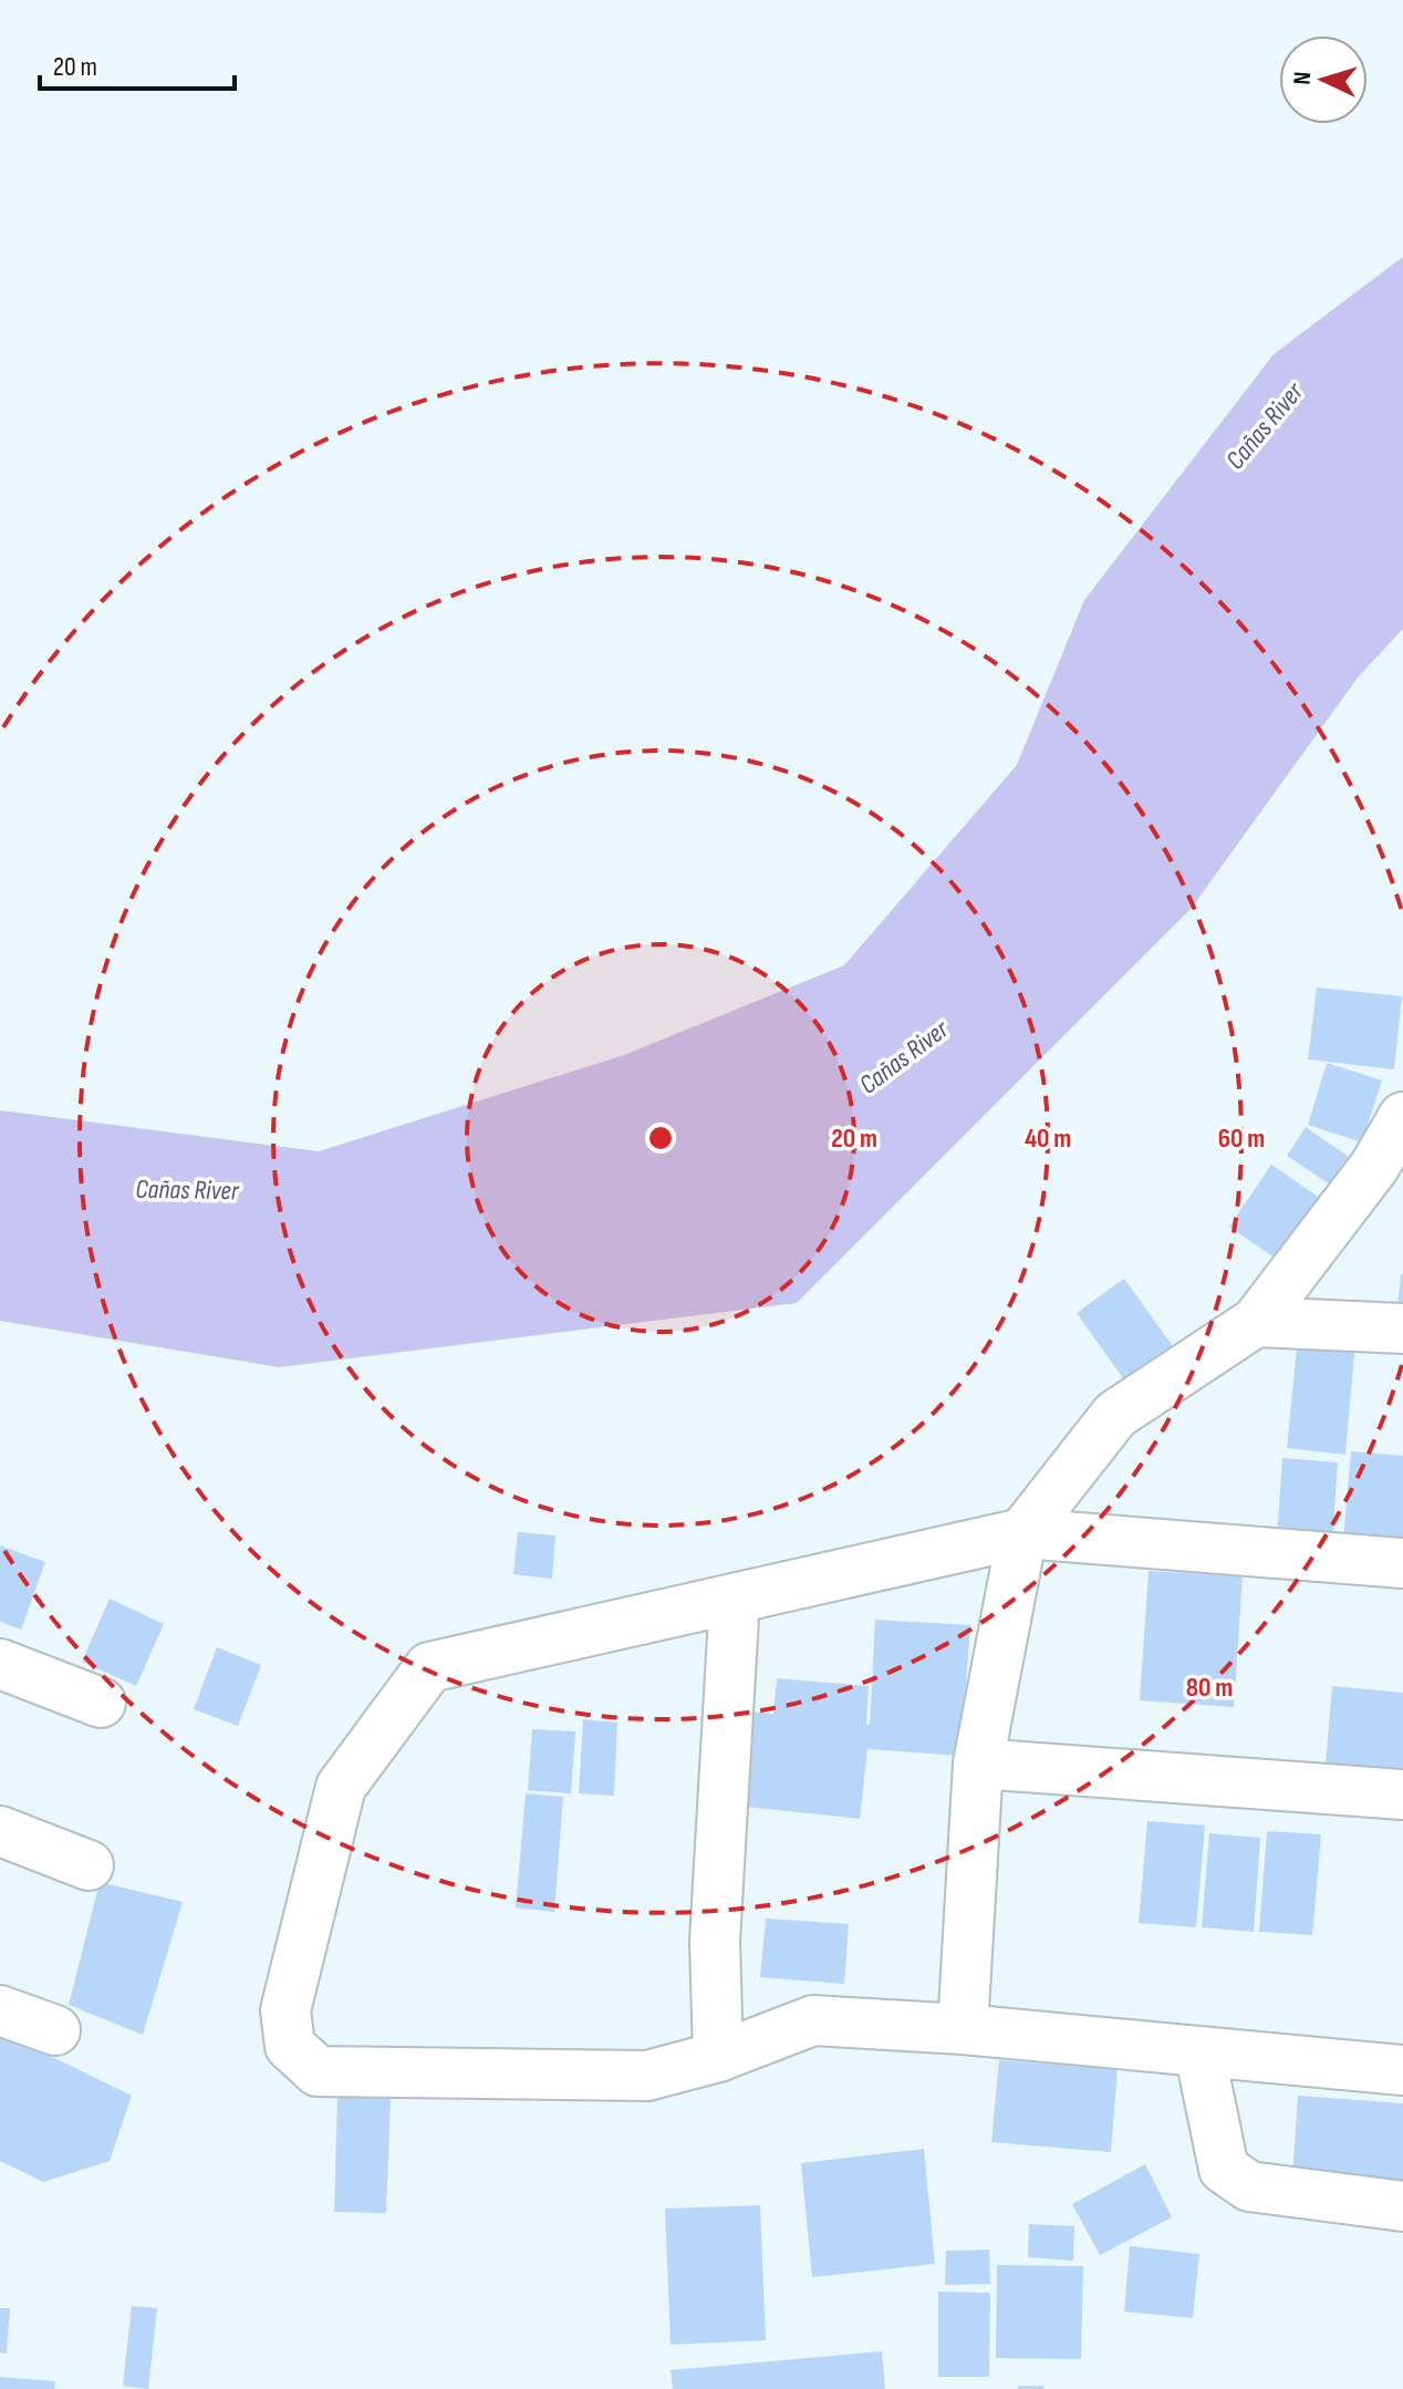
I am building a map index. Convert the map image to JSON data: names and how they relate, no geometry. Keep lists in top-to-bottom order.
{
  "water": ["Cañas River"],
  "scale_bar": "20 m",
  "north": "left",
  "rings": [
    "20 m",
    "40 m",
    "60 m",
    "80 m"
  ]
}
